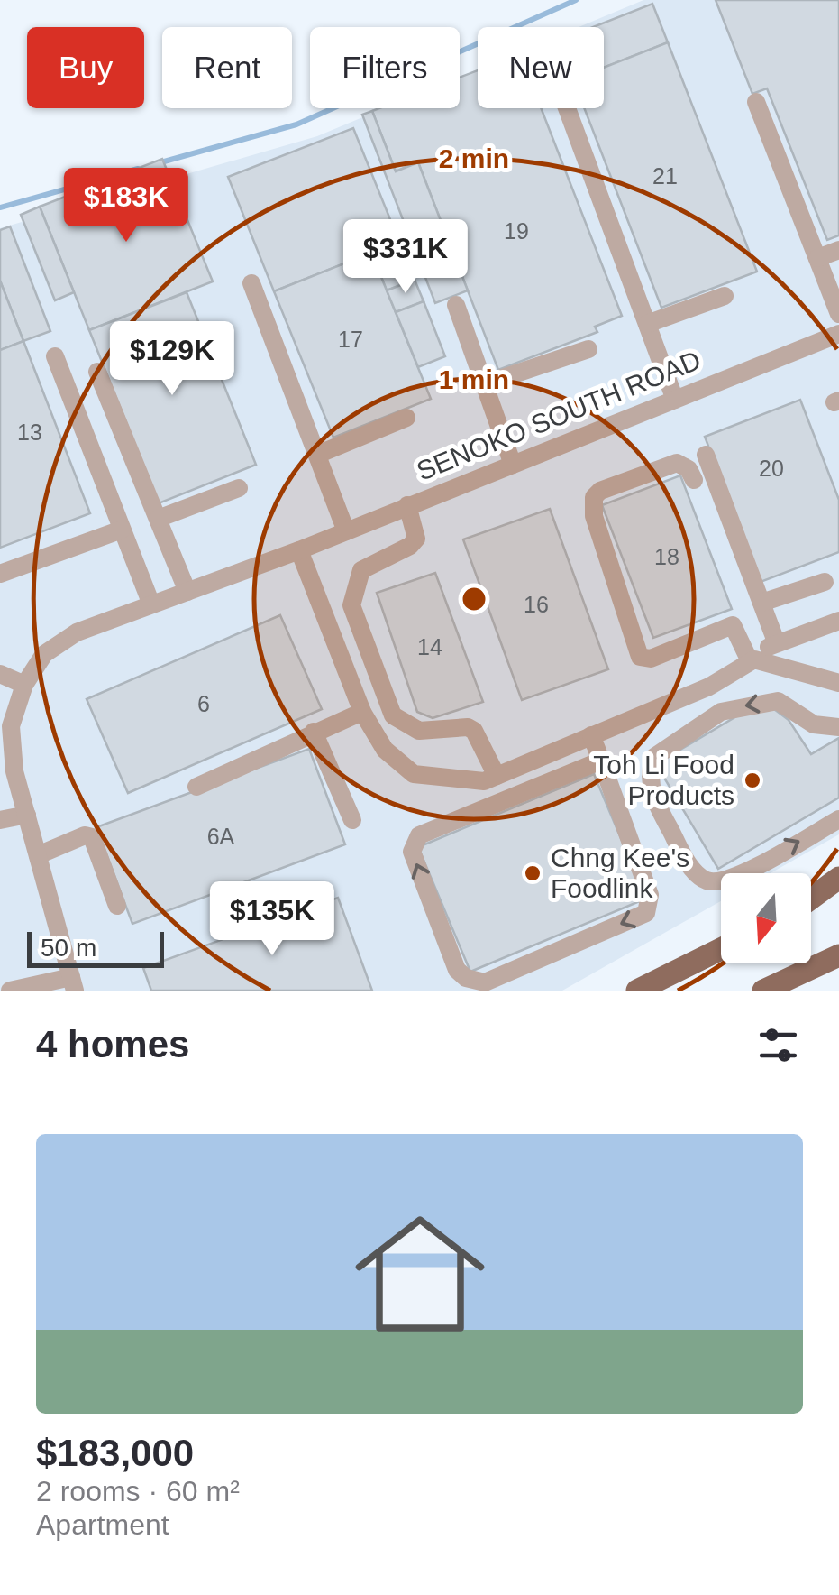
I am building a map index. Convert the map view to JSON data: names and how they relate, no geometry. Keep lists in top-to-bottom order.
{
  "streets": {
    "street": ["SENOKO SOUTH ROAD"]
  },
  "places": ["Toh Li Food Products", "Chng Kee's Foodlink"],
  "house_numbers": [
    "21",
    "19",
    "17",
    "13",
    "20",
    "18",
    "16",
    "14",
    "6",
    "6A"
  ],
  "scale_bar": "50 m",
  "north": "bottom",
  "page": {
    "chip": [
      "Buy",
      "Rent",
      "Filters",
      "New"
    ],
    "price": [
      "$183K",
      "$331K",
      "$129K",
      "$135K"
    ],
    "scale": "50 m",
    "heading": "4 homes",
    "list": [
      {
        "name": "$183,000",
        "note": "2 rooms · 60 m² · Apartment"
      }
    ]
  },
  "rings": ["2 min", "1 min"]
}
